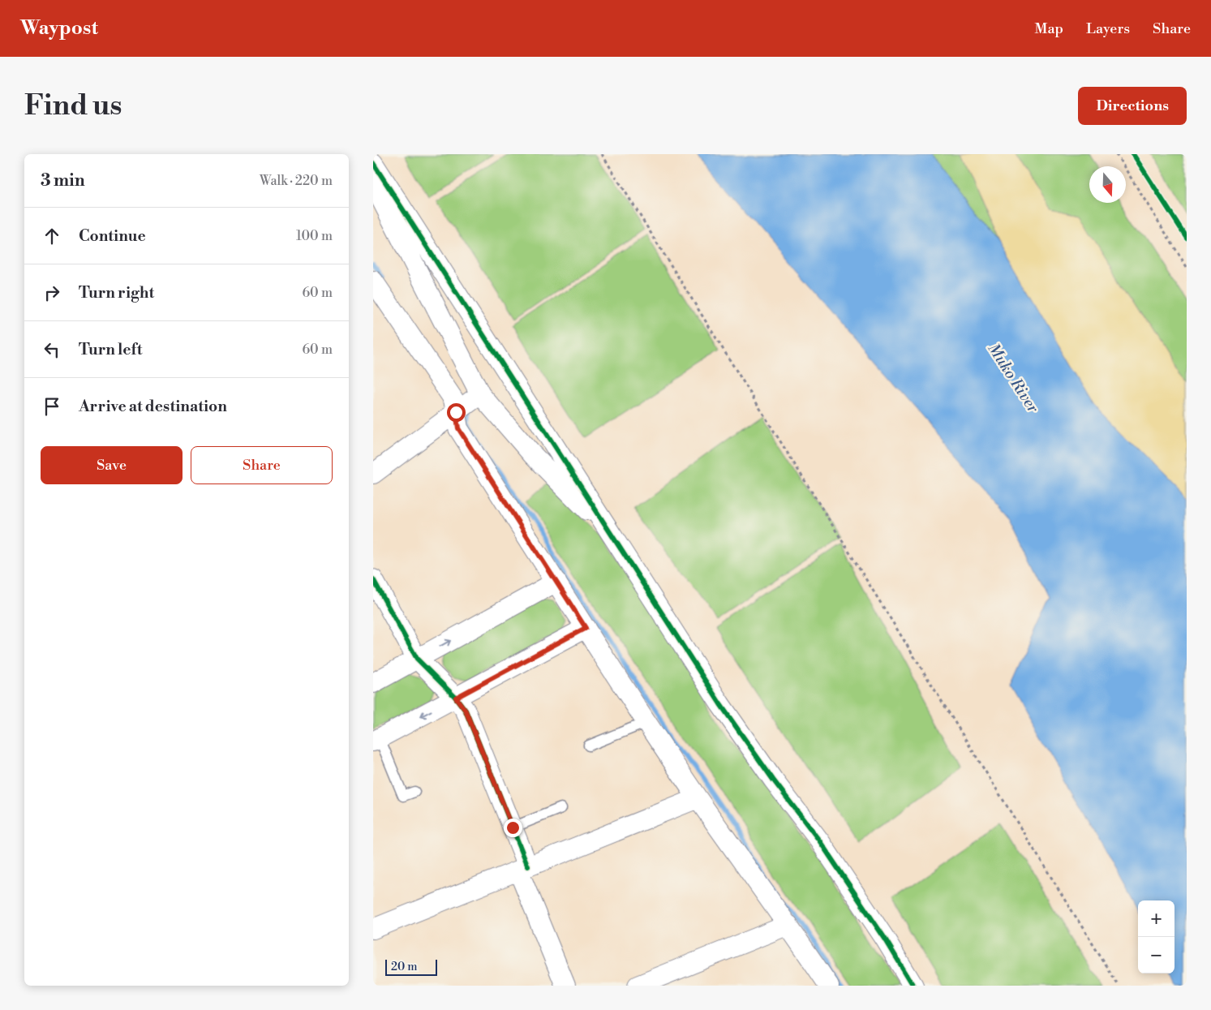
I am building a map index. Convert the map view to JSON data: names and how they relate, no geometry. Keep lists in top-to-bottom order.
{
  "water": ["Muko River"],
  "scale_bar": "20 m",
  "north": "bottom",
  "page": {
    "header": "Waypost",
    "nav": ["Map", "Layers", "Share"],
    "buttons": [
      "Directions",
      ["Save", "Share"]
    ],
    "title": "Find us",
    "heading": ["3 min", "Walk · 220 m"],
    "list": [
      ["Continue", "100 m"],
      ["Turn right", "60 m"],
      ["Turn left", "60 m"],
      "Arrive at destination"
    ],
    "map_buttons": ["+", "−"],
    "scale": "20 m"
  }
}
